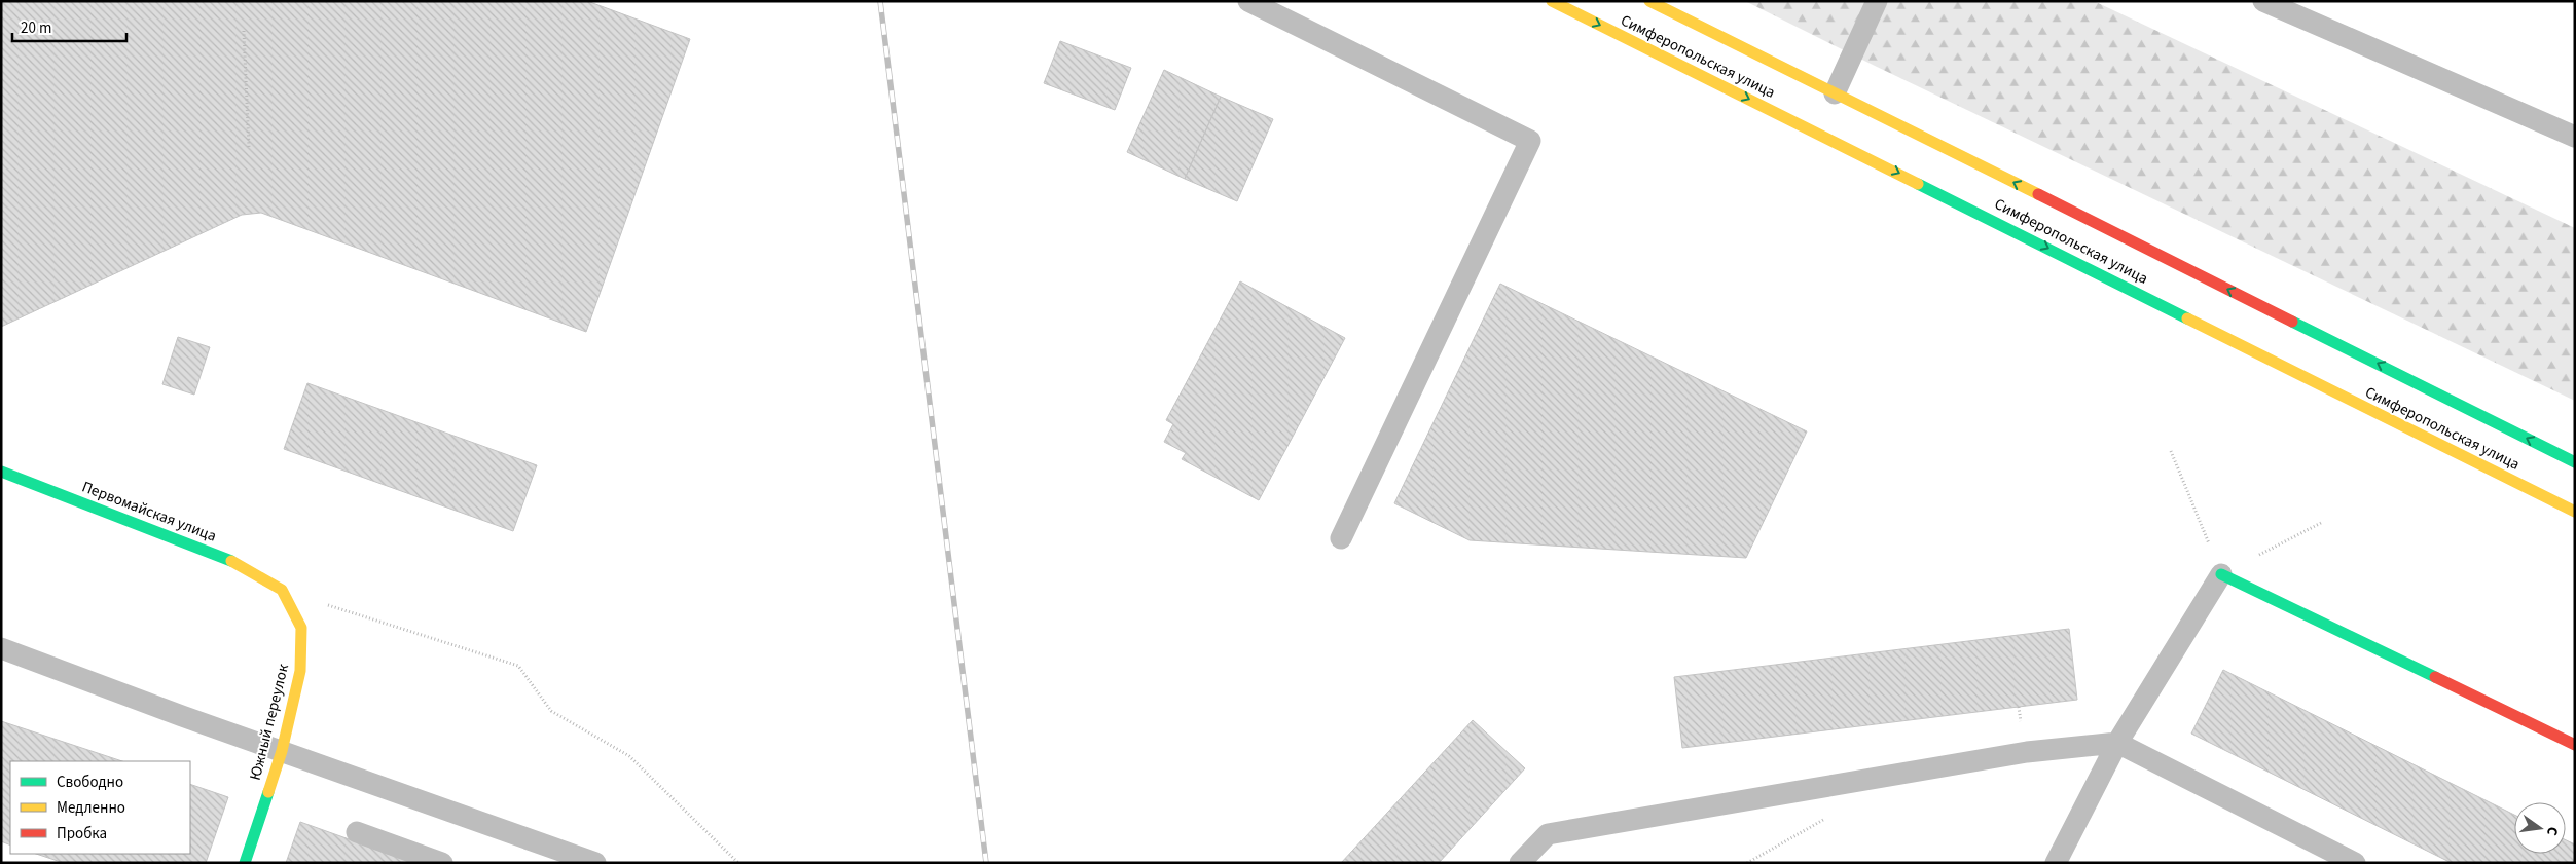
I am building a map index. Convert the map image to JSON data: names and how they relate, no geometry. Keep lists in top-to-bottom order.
{
  "streets": {
    "main road": ["Симферопольская улица", "Первомайская улица", "Южный переулок"]
  },
  "crossings": [
    ["Первомайская улица", "Южный переулок"]
  ],
  "legend": ["Свободно", "Медленно", "Пробка"],
  "scale_bar": "20 m",
  "north": "right"
}
